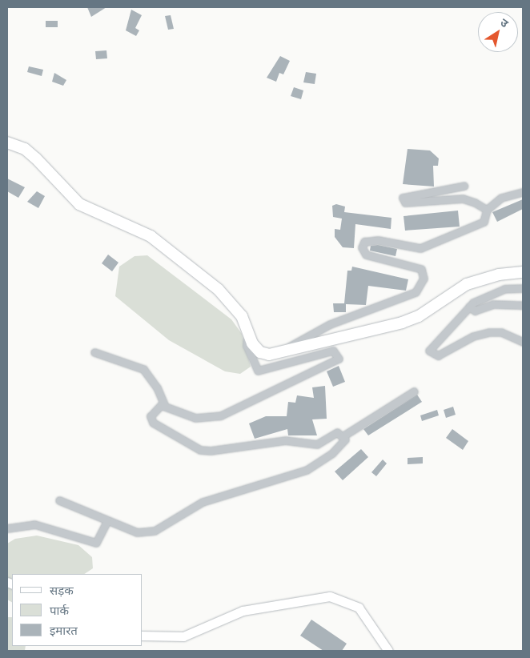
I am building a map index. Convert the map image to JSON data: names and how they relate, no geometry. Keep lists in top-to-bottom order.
{
  "legend": ["सड़क", "पार्क", "इमारत"],
  "north": "top right"
}
